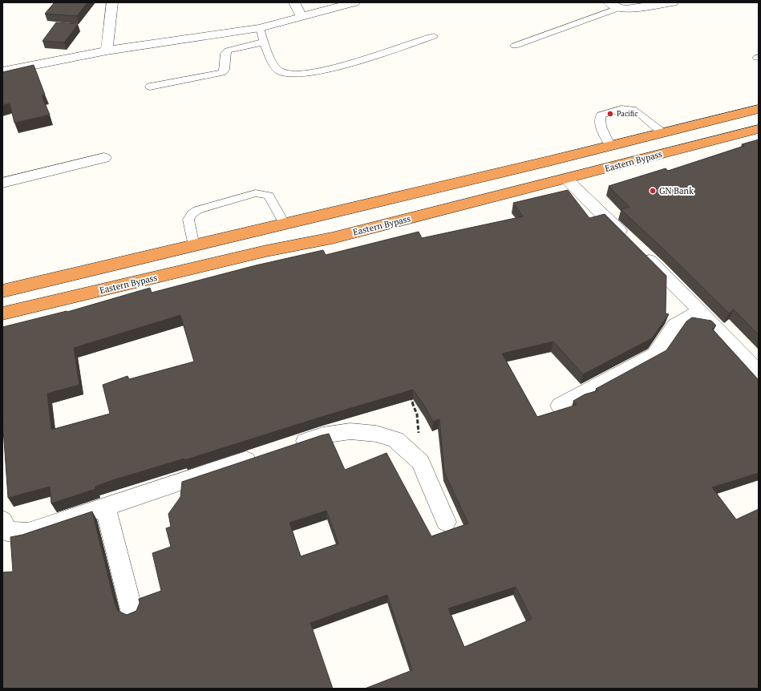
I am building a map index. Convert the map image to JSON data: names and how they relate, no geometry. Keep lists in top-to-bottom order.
{
  "streets": {
    "highway": ["Eastern Bypass"]
  },
  "places": ["Pacific", "GN Bank"]
}
